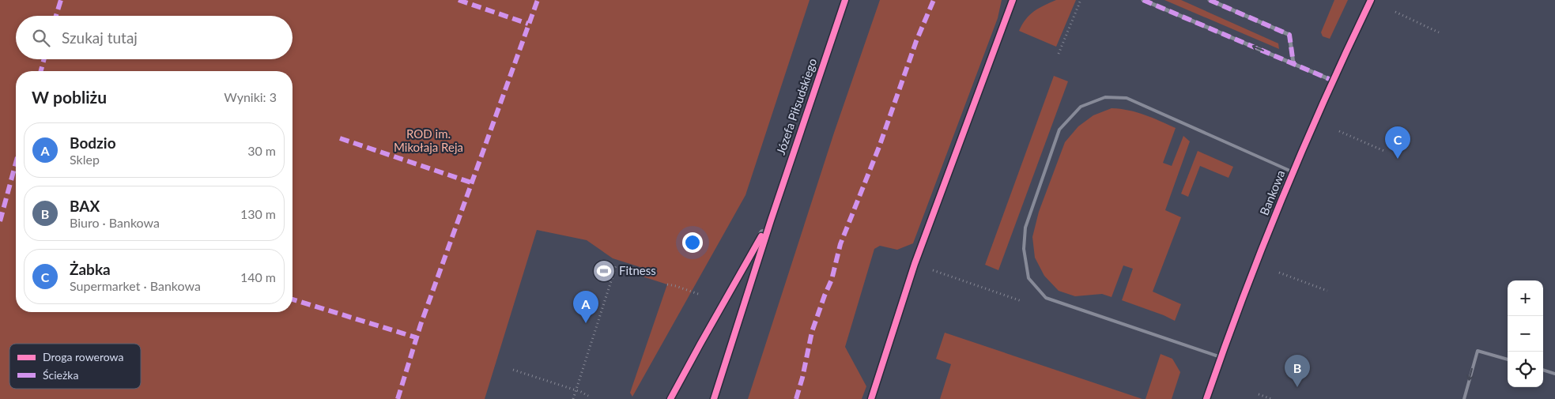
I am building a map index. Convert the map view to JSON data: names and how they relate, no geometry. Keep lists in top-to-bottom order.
{
  "streets": {
    "street": ["Józefa Piłsudskiego", "Bankowa"]
  },
  "parks": ["ROD im. Mikołaja Reja"],
  "places": {
    "sports": ["Fitness"]
  },
  "legend": ["Droga rowerowa", "Ścieżka"],
  "page": {
    "search": "Szukaj tutaj",
    "heading": ["W pobliżu", "Wyniki: 3"],
    "list": [
      {
        "mark": "A",
        "name": "Bodzio",
        "note": "Sklep",
        "value": "30 m"
      },
      {
        "mark": "B",
        "name": "BAX",
        "note": "Biuro · Bankowa",
        "value": "130 m"
      },
      {
        "mark": "C",
        "name": "Żabka",
        "note": "Supermarket · Bankowa",
        "value": "140 m"
      }
    ],
    "pins": ["C", "A", "B"],
    "map_buttons": ["+", "−"]
  }
}
